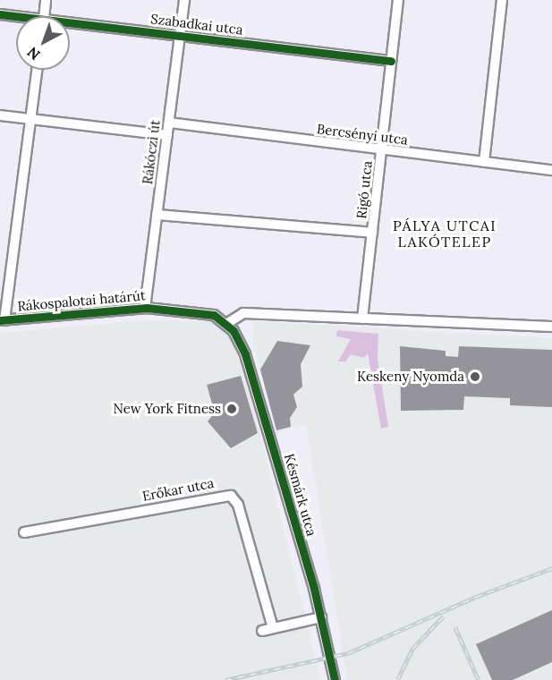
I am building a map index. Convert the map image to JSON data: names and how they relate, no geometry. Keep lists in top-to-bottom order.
{
  "streets": {
    "street": [
      "Szabadkai utca",
      "Bercsényi utca",
      "Rákóczi út",
      "Rigó utca",
      "Rákospalotai határút",
      "Erőkar utca",
      "Késmárk utca"
    ]
  },
  "crossings": [
    ["Szabadkai utca", "Rákóczi út"],
    ["Szabadkai utca", "Rigó utca"],
    ["Bercsényi utca", "Rákóczi út"],
    ["Bercsényi utca", "Rigó utca"],
    ["Rákóczi út", "Rákospalotai határút"],
    ["Rákospalotai határút", "Késmárk utca"]
  ],
  "districts": ["PÁLYA UTCAI LAKÓTELEP"],
  "places": ["Keskeny Nyomda", "New York Fitness"],
  "north": "bottom left"
}
